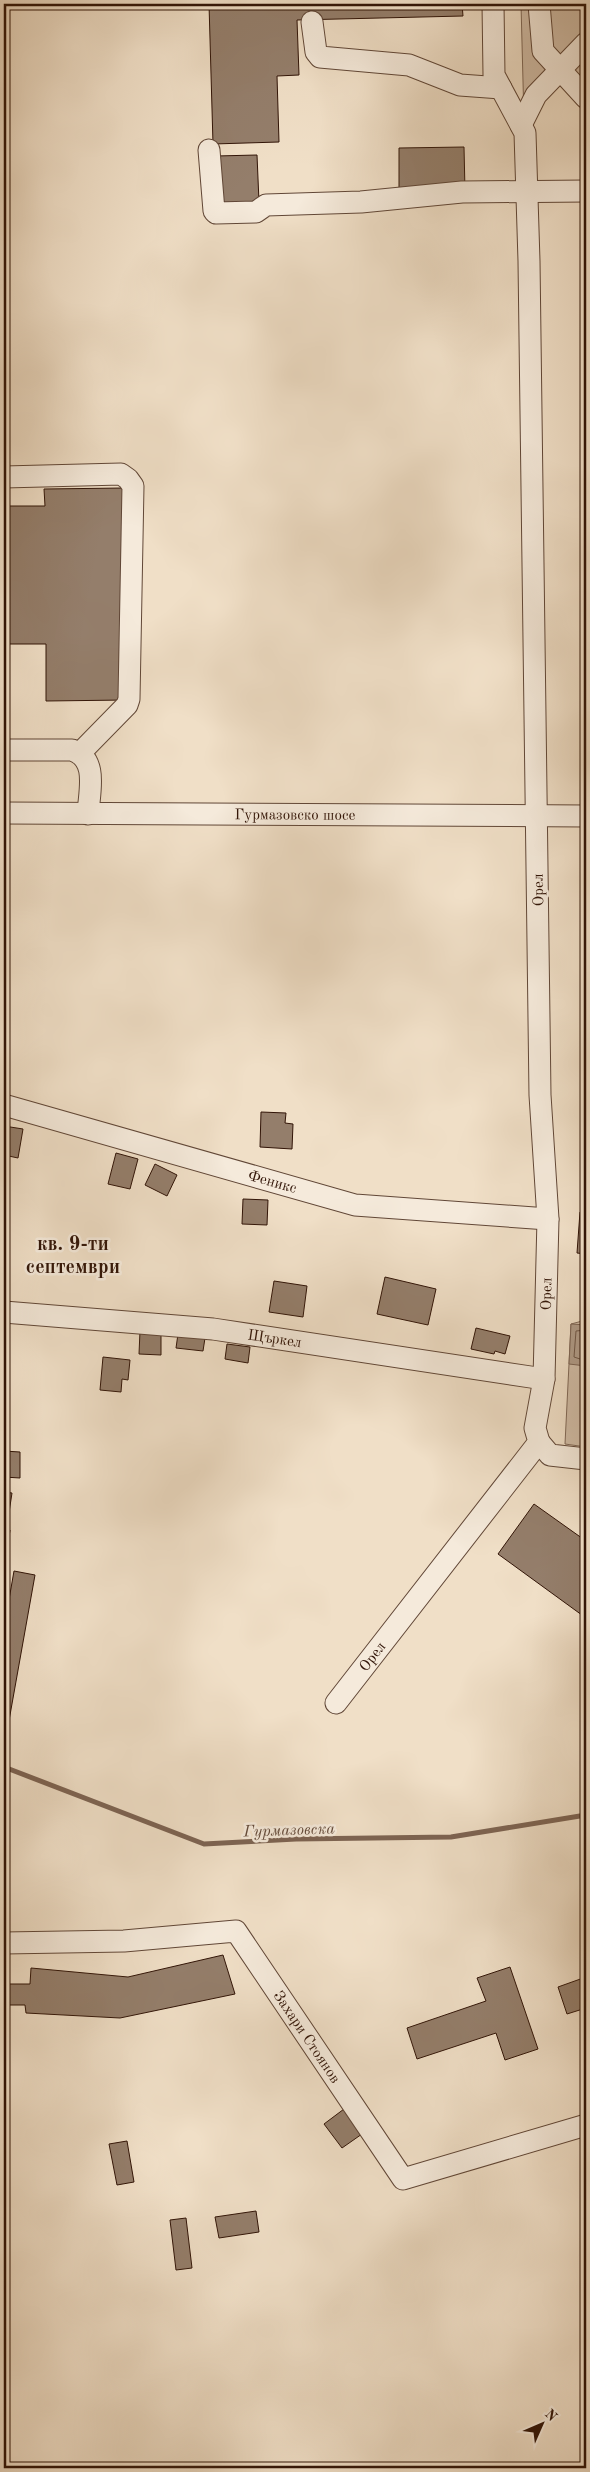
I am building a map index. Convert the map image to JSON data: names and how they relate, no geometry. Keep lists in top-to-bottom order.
{
  "streets": {
    "street": [
      "Гурмазовско шосе",
      "Орел",
      "Феникс",
      "Щъркел",
      "Захари Стоянов"
    ]
  },
  "crossings": [
    ["Гурмазовско шосе", "Орел"],
    ["Орел", "Феникс"],
    ["Орел", "Щъркел"]
  ],
  "districts": ["кв. 9-ти септември"],
  "water": ["Гурмазовска"],
  "north": "top right"
}
